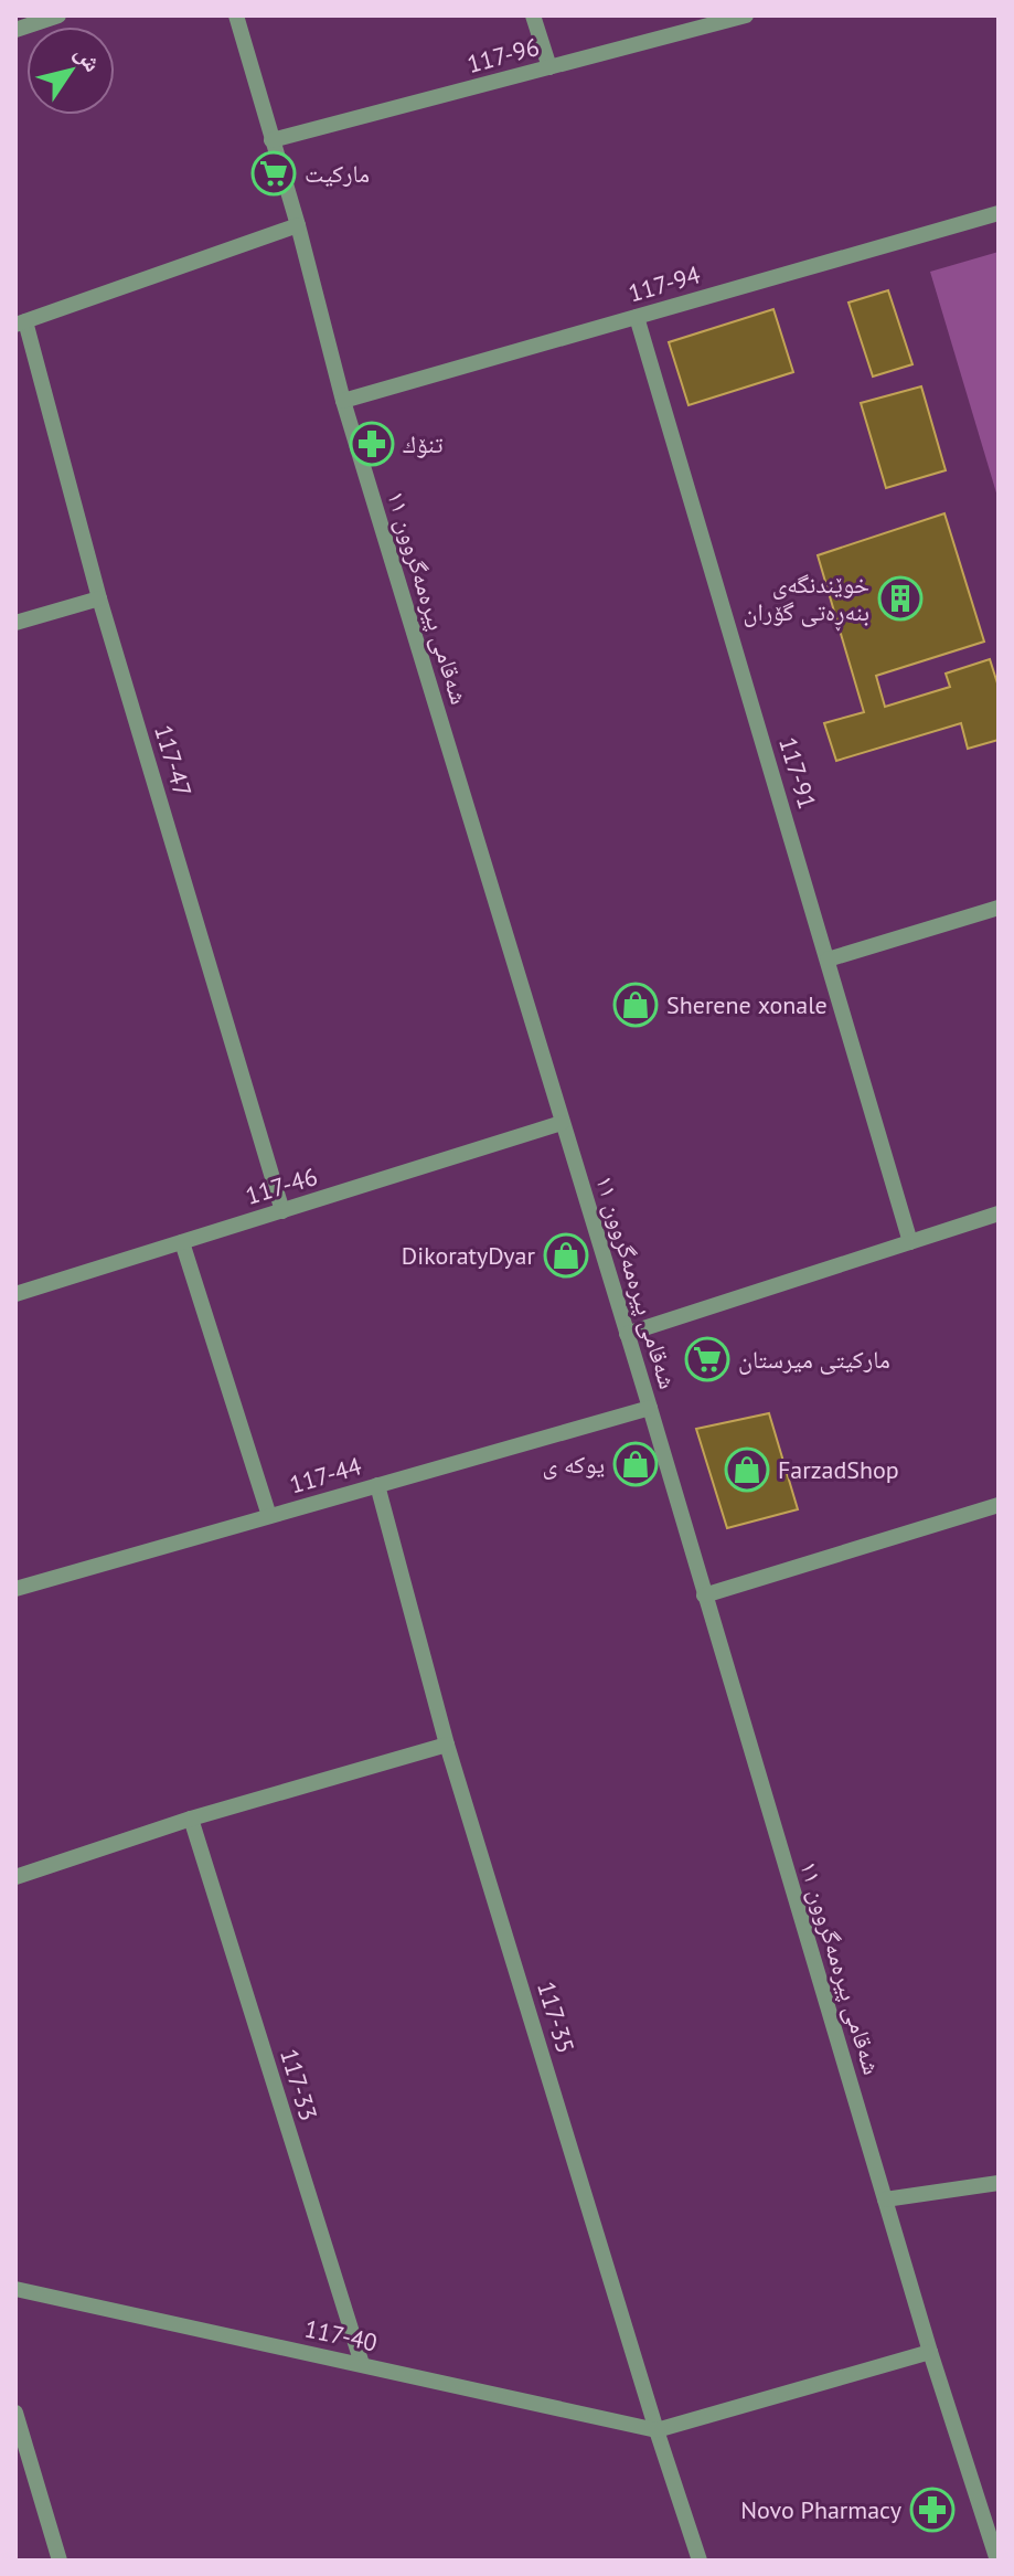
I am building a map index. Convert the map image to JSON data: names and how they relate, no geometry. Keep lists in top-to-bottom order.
{
  "streets": {
    "street": [
      "117-96",
      "117-94",
      "شەقامی پیرەمەگروون ١١",
      "117-47",
      "117-91",
      "117-46",
      "117-44",
      "117-35",
      "117-33",
      "117-40"
    ]
  },
  "crossings": [
    ["117-96", "شەقامی پیرەمەگروون ١١"],
    ["117-94", "شەقامی پیرەمەگروون ١١"],
    ["117-94", "117-91"],
    ["شەقامی پیرەمەگروون ١١", "117-46"],
    ["شەقامی پیرەمەگروون ١١", "117-44"],
    ["117-47", "117-46"],
    ["117-44", "117-35"],
    ["117-35", "117-40"],
    ["117-33", "117-40"]
  ],
  "places": {
    "supermarket": ["ماركيت", "مارکیتی میرستان"],
    "pharmacy": ["تنۆك", "Novo Pharmacy"],
    "building": ["خوێندنگەی بنەڕەتی گۆران"],
    "shop": [
      "Sherene xonale",
      "DikoratyDyar",
      "یوکه ی",
      "FarzadShop"
    ]
  },
  "north": "top right"
}
